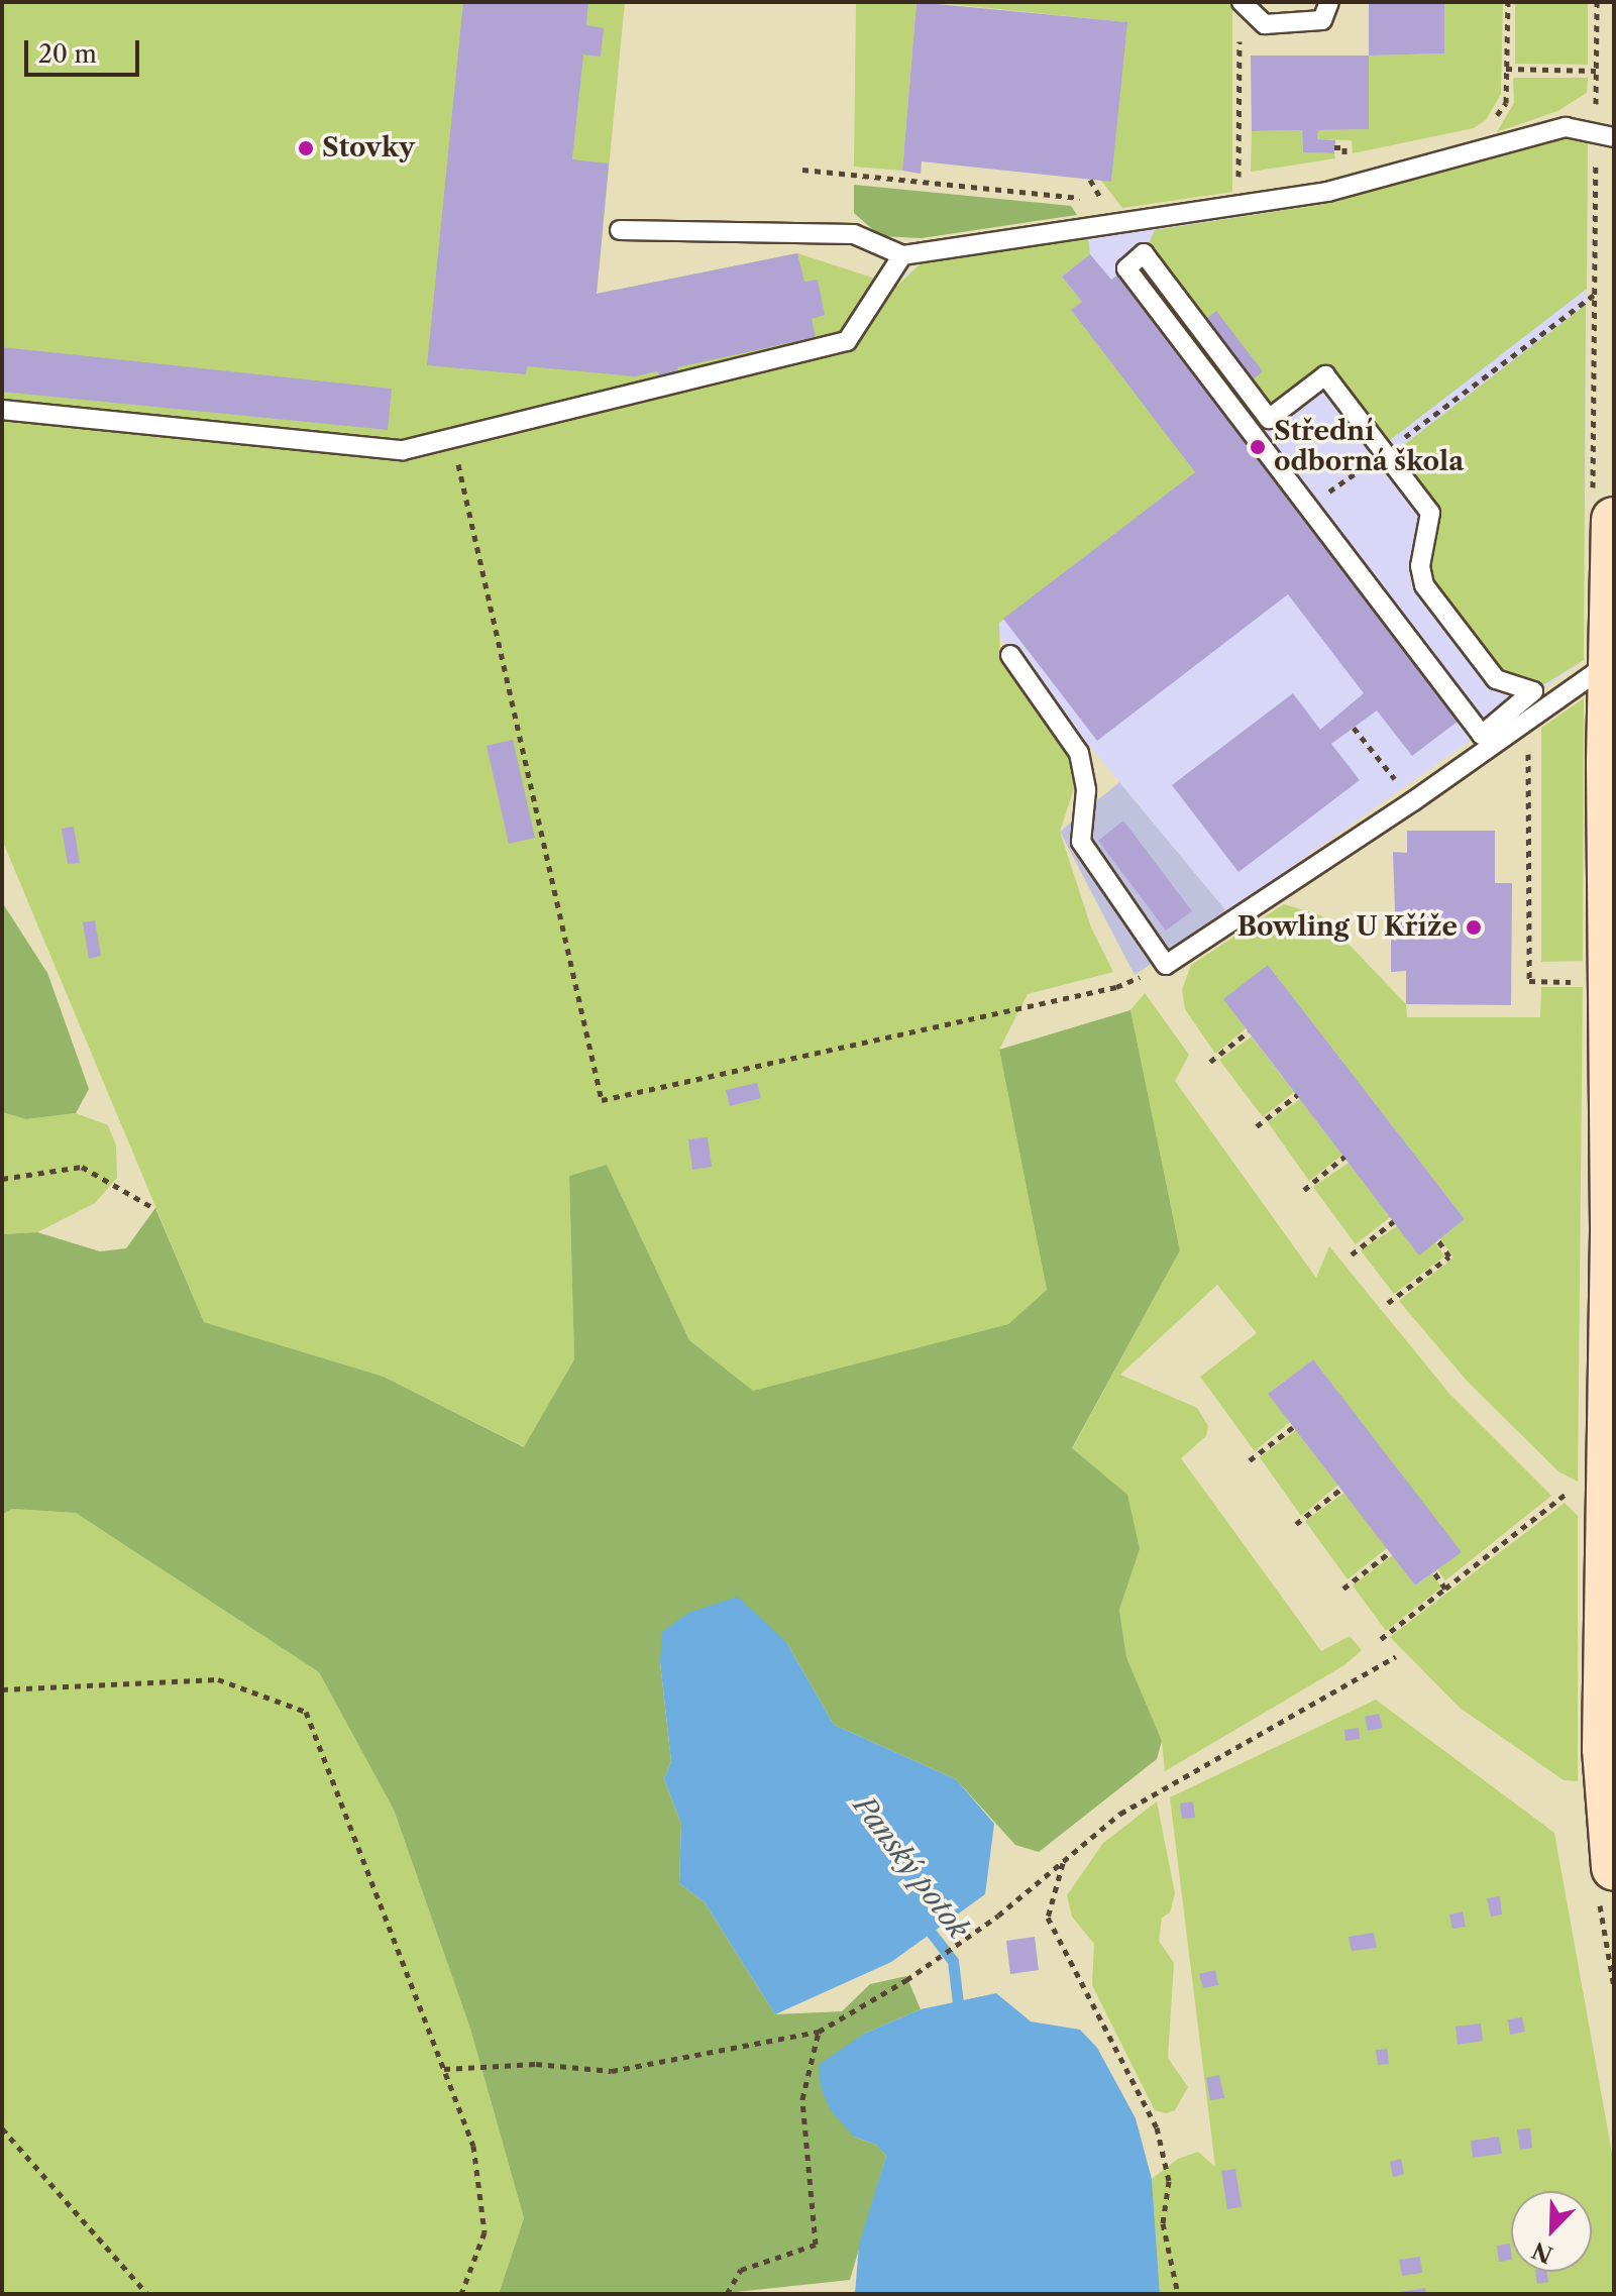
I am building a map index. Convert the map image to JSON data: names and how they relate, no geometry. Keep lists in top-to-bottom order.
{
  "water": ["Panský potok"],
  "places": ["Stovky", "Střední odborná škola", "Bowling U Kříže"],
  "scale_bar": "20 m",
  "north": "bottom left"
}
